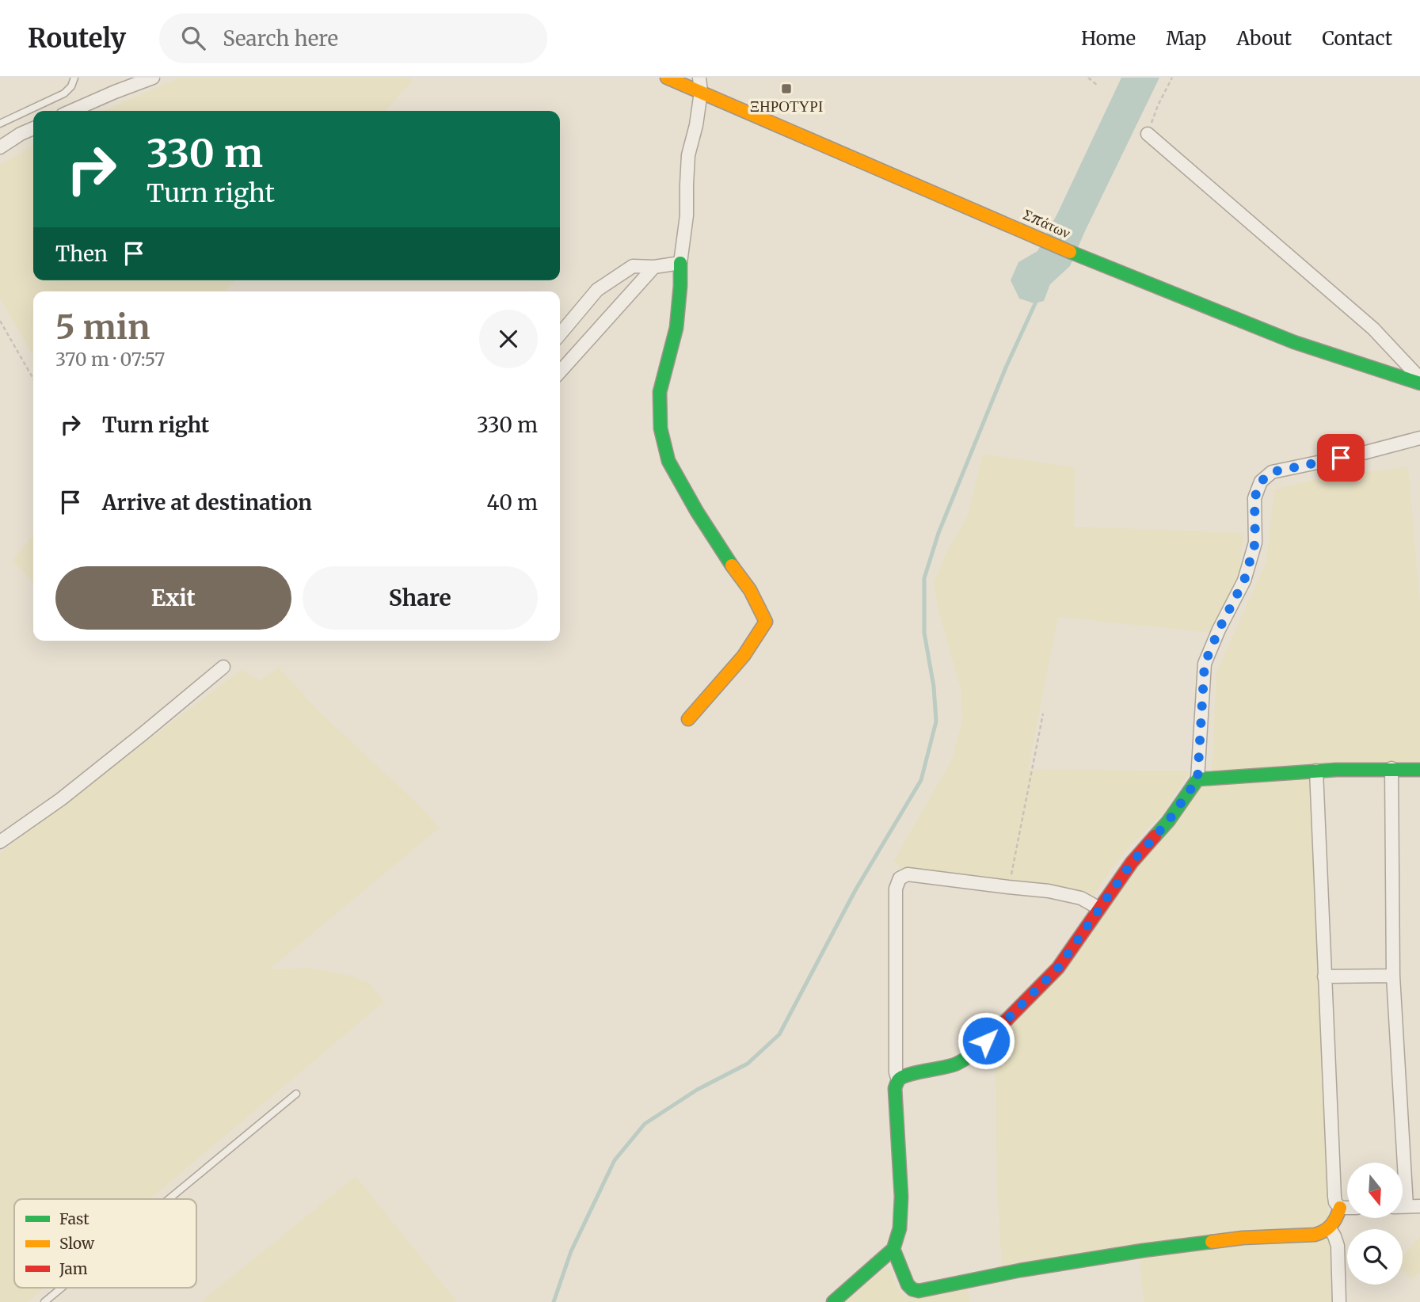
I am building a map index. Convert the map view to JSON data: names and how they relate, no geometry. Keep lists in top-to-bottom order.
{
  "streets": {
    "street": ["Σπάτων"]
  },
  "places": {
    "transit": ["ΞΗΡΟΤΥΡΙ"]
  },
  "legend": ["Fast", "Slow", "Jam"],
  "north": "bottom",
  "page": {
    "header": "Routely",
    "search": "Search here",
    "nav": [
      "Home",
      "Map",
      "About",
      "Contact"
    ],
    "turn": ["330 m", "Turn right"],
    "then": "Then",
    "heading": ["5 min", "370 m · 07:57"],
    "list": [
      {
        "name": "Turn right",
        "value": "330 m"
      },
      {
        "name": "Arrive at destination",
        "value": "40 m"
      }
    ],
    "buttons": ["Exit", "Share"]
  }
}
